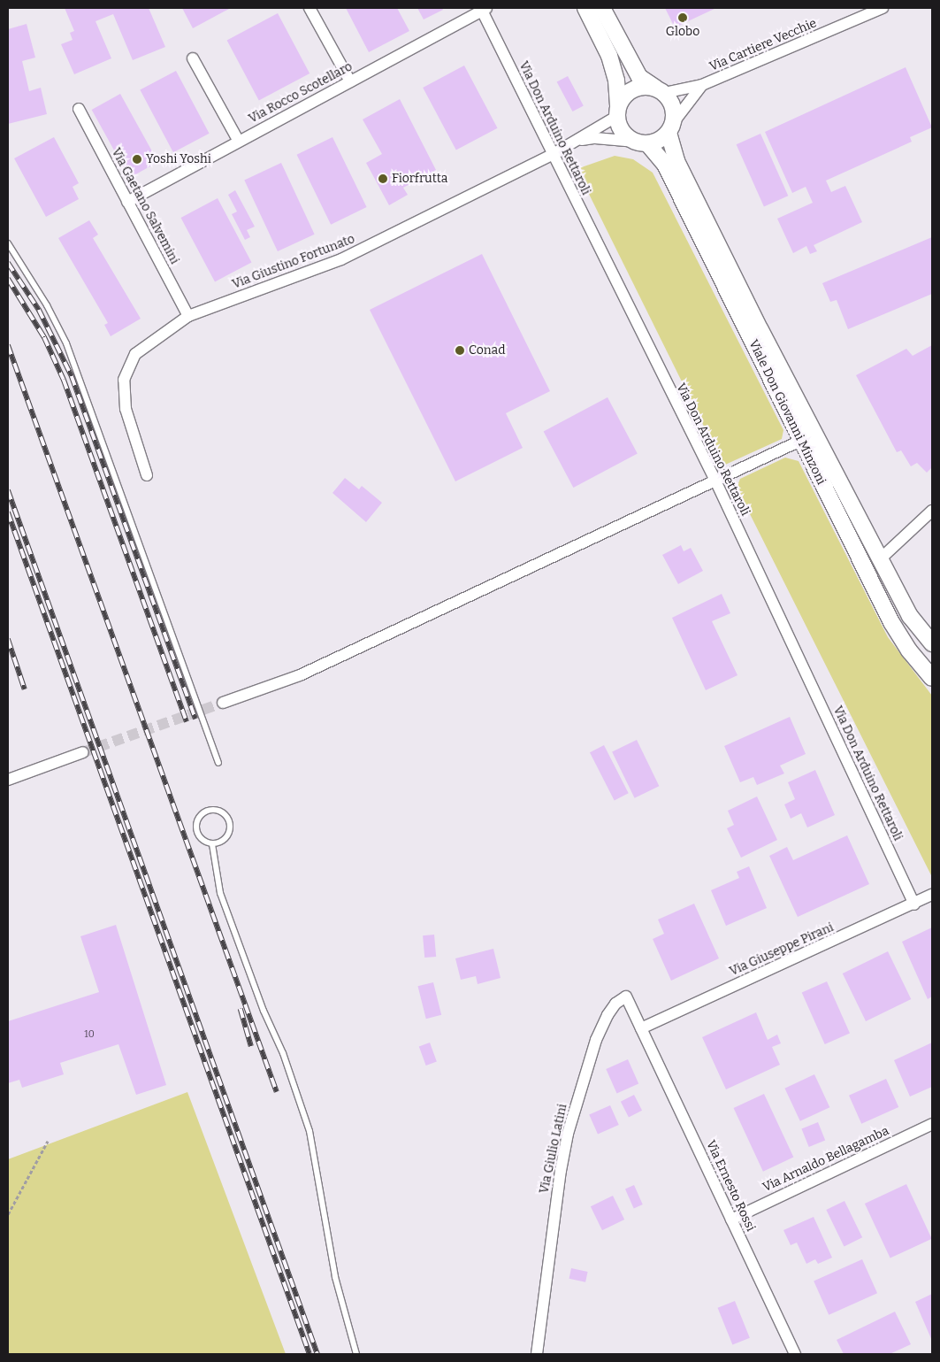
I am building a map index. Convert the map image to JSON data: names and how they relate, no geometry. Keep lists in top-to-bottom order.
{
  "streets": {
    "main road": ["Viale Don Giovanni Minzoni"],
    "street": [
      "Via Cartiere Vecchie",
      "Via Rocco Scotellaro",
      "Via Don Arduino Rettaroli",
      "Via Gaetano Salvemini",
      "Via Giustino Fortunato",
      "Via Giuseppe Pirani",
      "Via Giulio Latini",
      "Via Arnaldo Bellagamba",
      "Via Ernesto Rossi"
    ]
  },
  "crossings": [
    ["Via Cartiere Vecchie", "Via Giustino Fortunato"],
    ["Via Cartiere Vecchie", "Viale Don Giovanni Minzoni"],
    ["Via Rocco Scotellaro", "Via Don Arduino Rettaroli"],
    ["Via Rocco Scotellaro", "Via Gaetano Salvemini"],
    ["Via Don Arduino Rettaroli", "Via Giustino Fortunato"],
    ["Via Don Arduino Rettaroli", "Via Giuseppe Pirani"],
    ["Via Gaetano Salvemini", "Via Giustino Fortunato"],
    ["Via Giustino Fortunato", "Viale Don Giovanni Minzoni"],
    ["Via Giuseppe Pirani", "Via Giulio Latini"],
    ["Via Giuseppe Pirani", "Via Ernesto Rossi"],
    ["Via Giulio Latini", "Via Ernesto Rossi"],
    ["Via Arnaldo Bellagamba", "Via Ernesto Rossi"]
  ],
  "places": [
    "Globo",
    "Yoshi Yoshi",
    "Fiorfrutta",
    "Conad"
  ],
  "house_numbers": ["10"]
}
